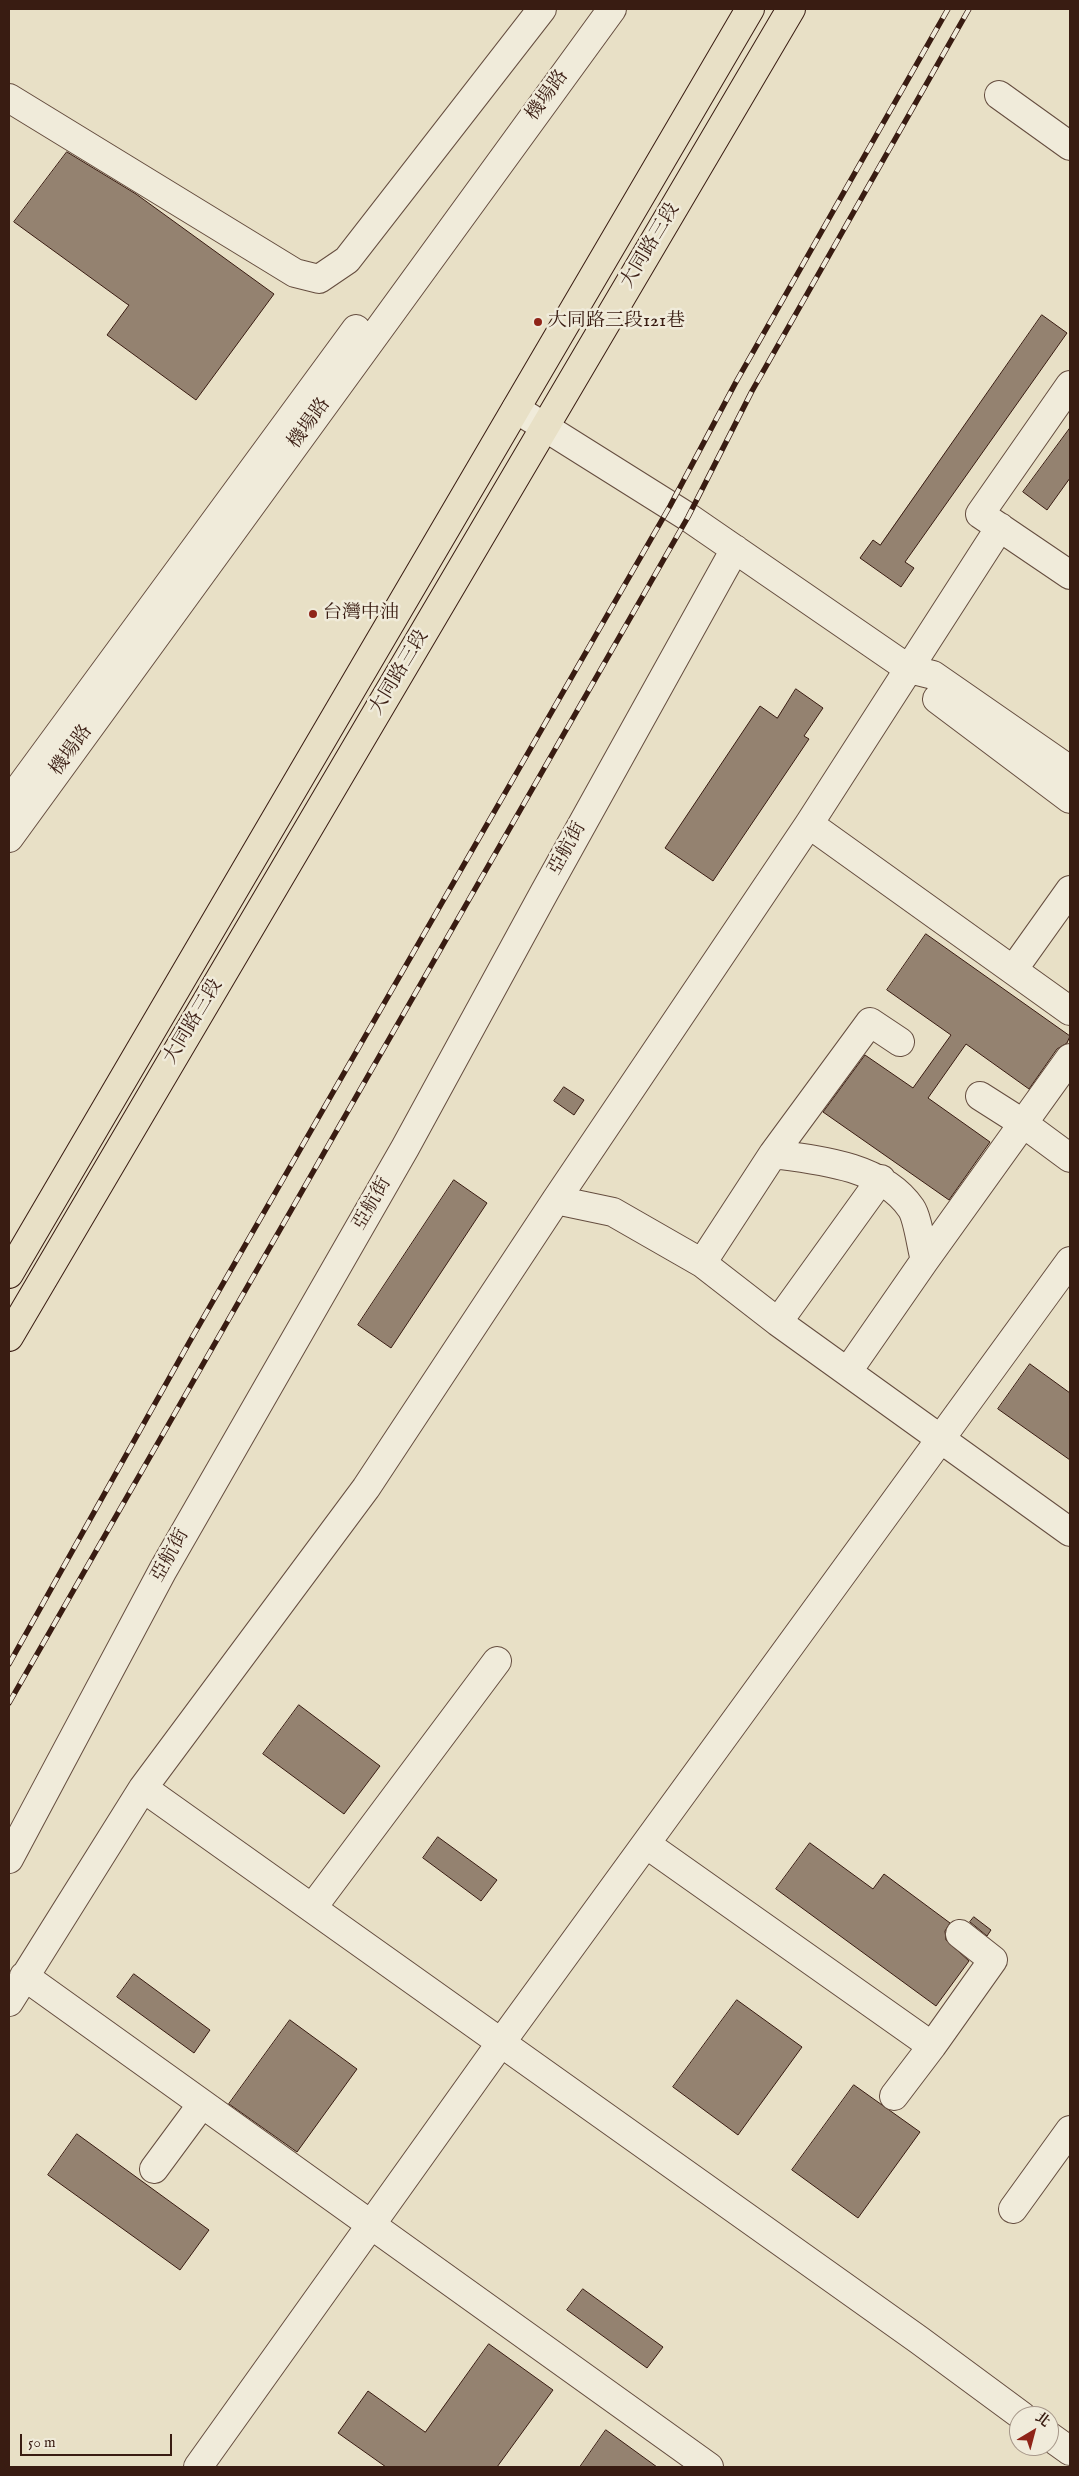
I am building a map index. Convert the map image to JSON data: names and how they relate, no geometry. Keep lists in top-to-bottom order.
{
  "streets": {
    "main road": ["大同路三段"],
    "street": ["機場路", "亞航街"]
  },
  "places": ["大同路三段121巷", "台灣中油"],
  "scale_bar": "50 m",
  "north": "top right"
}
